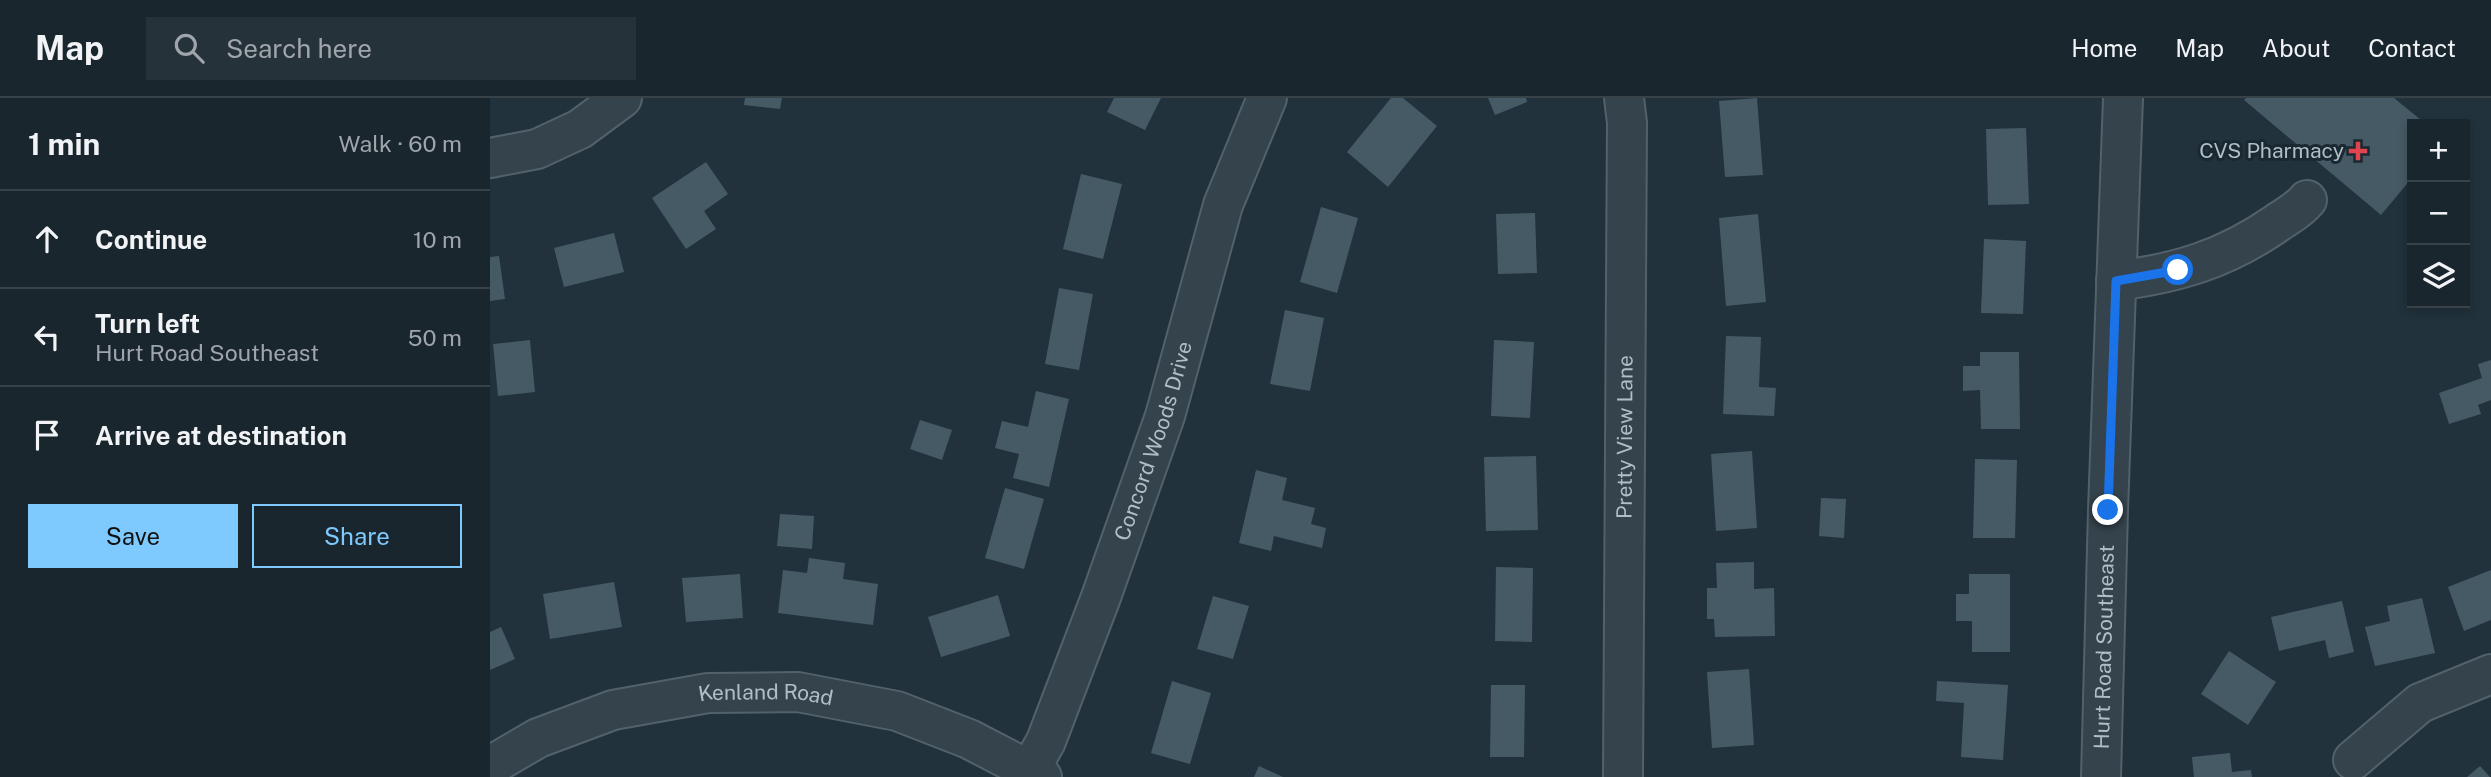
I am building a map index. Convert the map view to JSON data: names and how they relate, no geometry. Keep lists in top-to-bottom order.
{
  "streets": {
    "street": [
      "Pretty View Lane",
      "Concord Woods Drive",
      "Hurt Road Southeast",
      "Kenland Road"
    ]
  },
  "crossings": [
    ["Concord Woods Drive", "Kenland Road"]
  ],
  "places": {
    "health": ["CVS Pharmacy"]
  },
  "page": {
    "header": "Map",
    "search": "Search here",
    "nav": [
      "Home",
      "Map",
      "About",
      "Contact"
    ],
    "heading": ["1 min", "Walk · 60 m"],
    "map_buttons": ["+", "−"],
    "list": [
      ["Continue", "10 m"],
      ["Turn left", "Hurt Road Southeast", "50 m"],
      "Arrive at destination"
    ],
    "buttons": ["Save", "Share"]
  }
}
